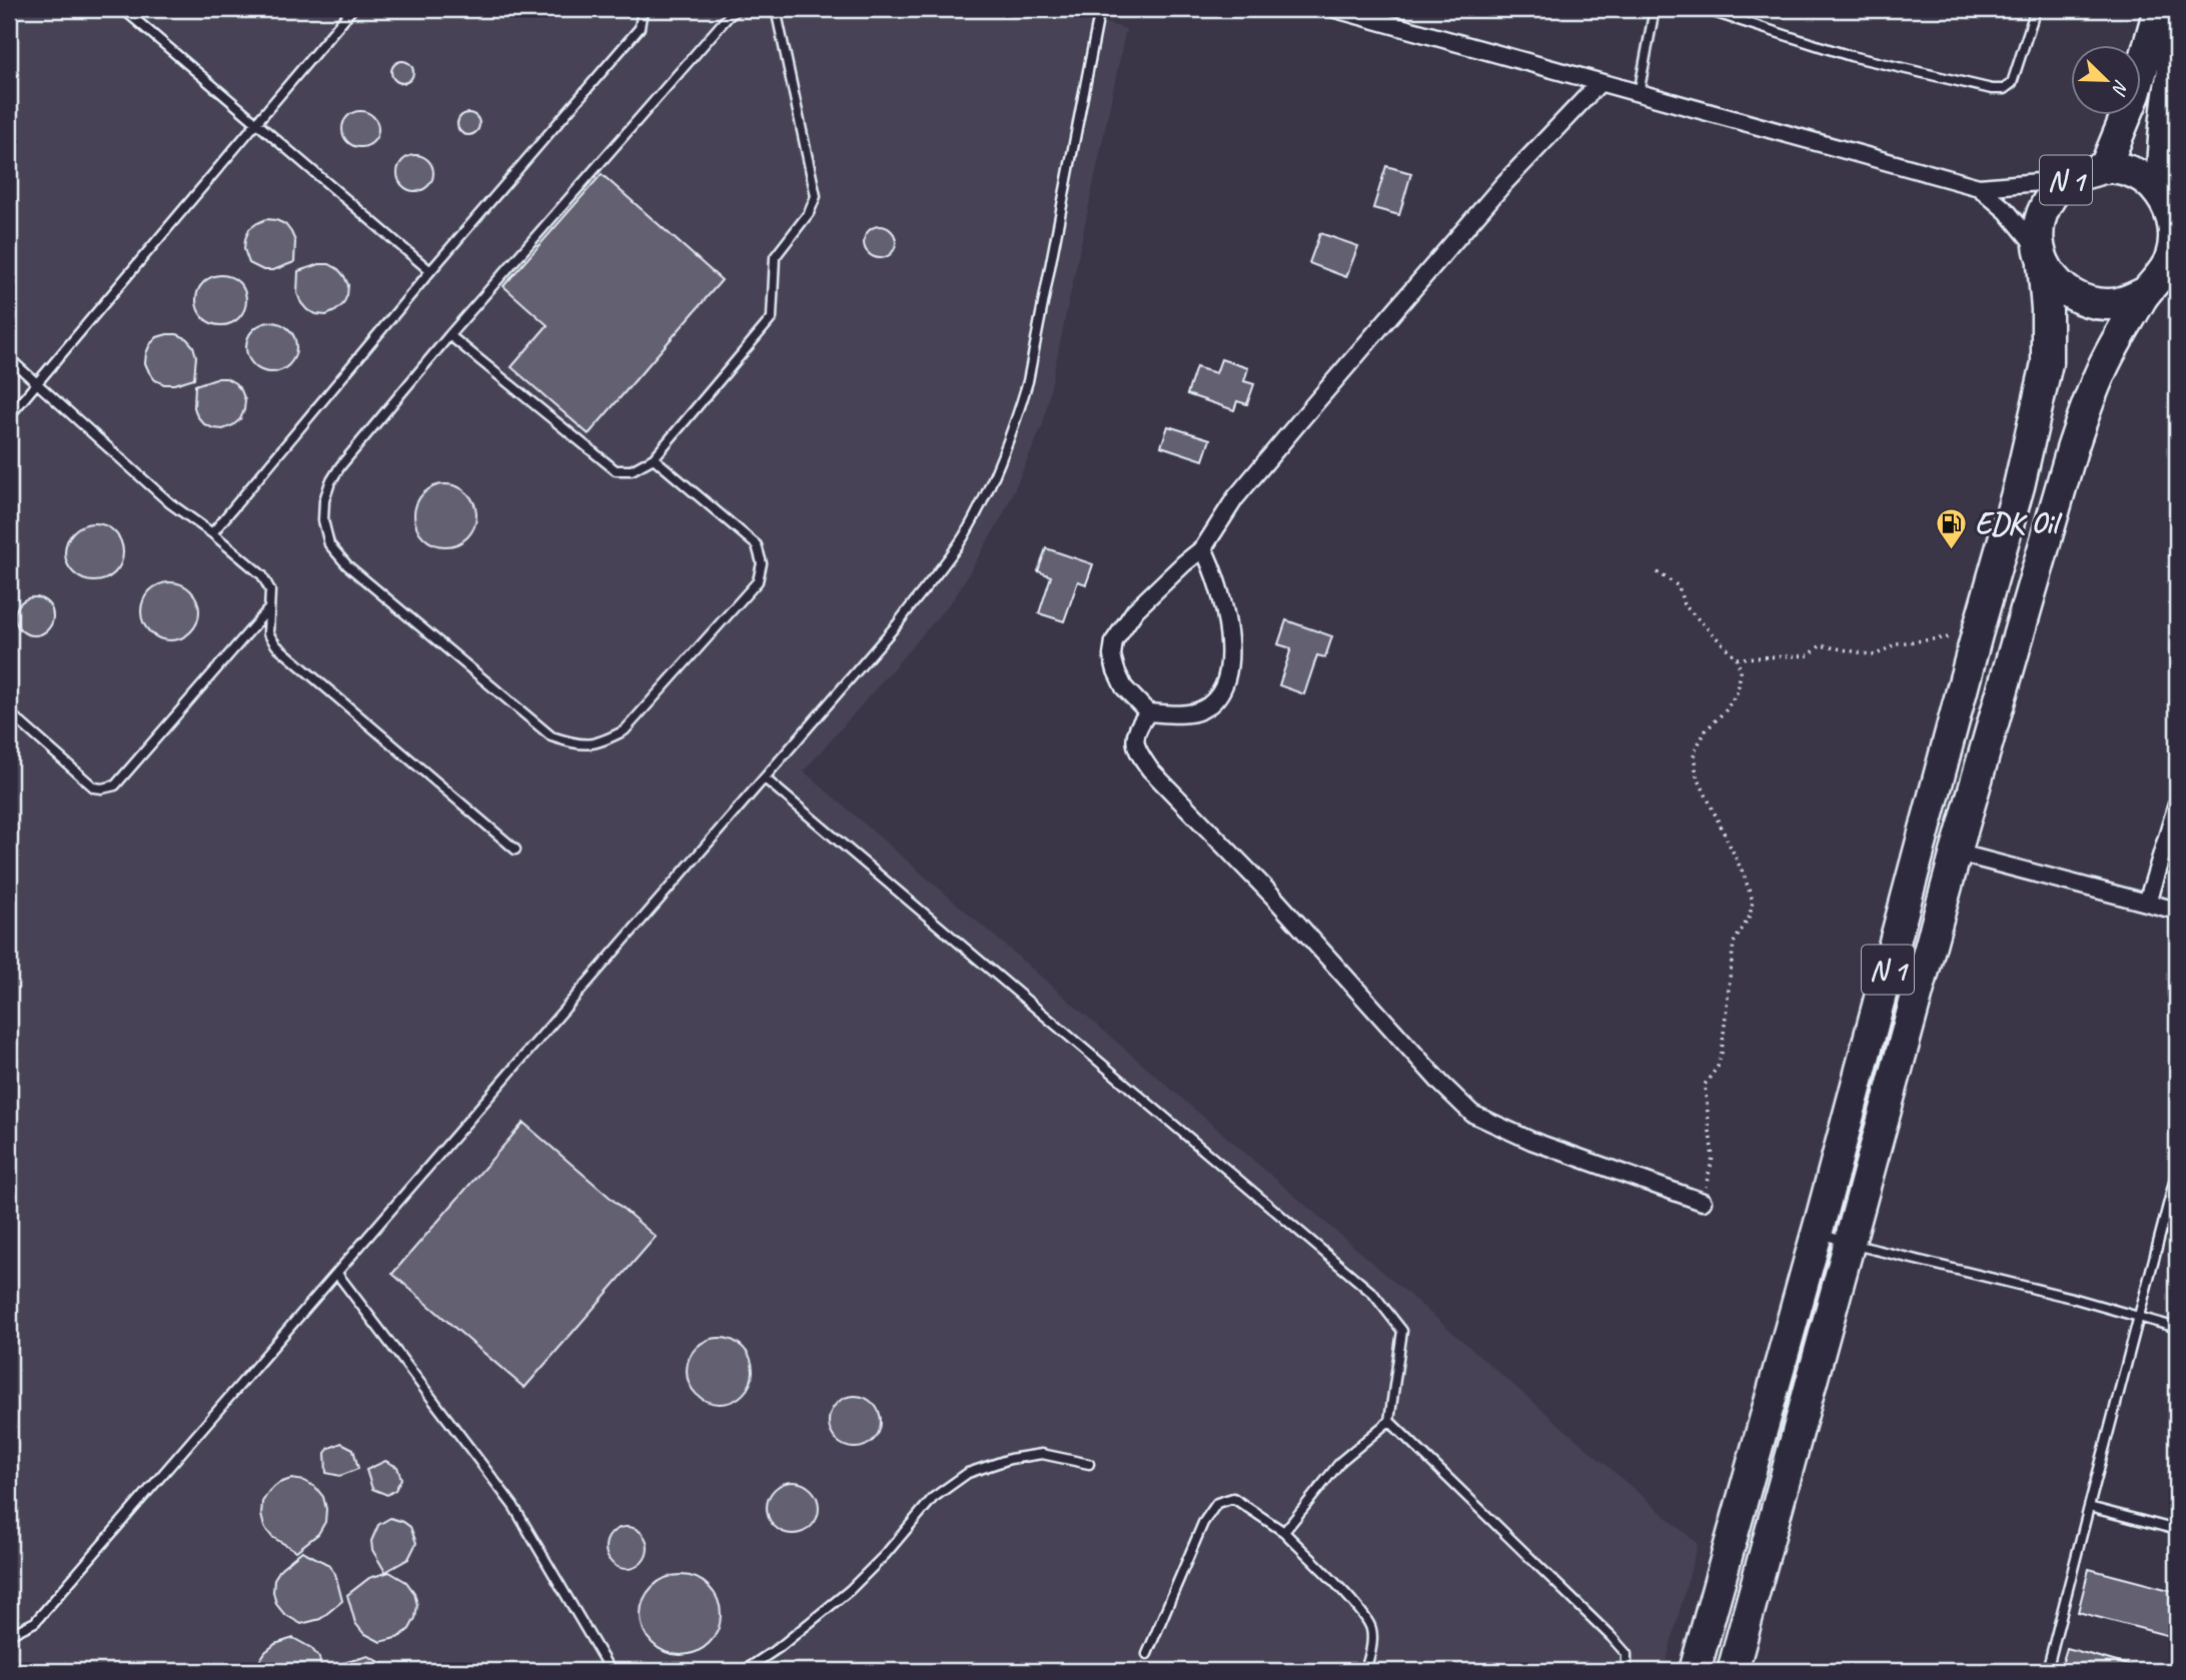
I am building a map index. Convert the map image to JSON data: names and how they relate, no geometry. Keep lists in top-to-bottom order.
{
  "streets": {
    "highway": ["N 1"]
  },
  "places": {
    "fuel station": ["EDK Oil"]
  },
  "north": "bottom right"
}
